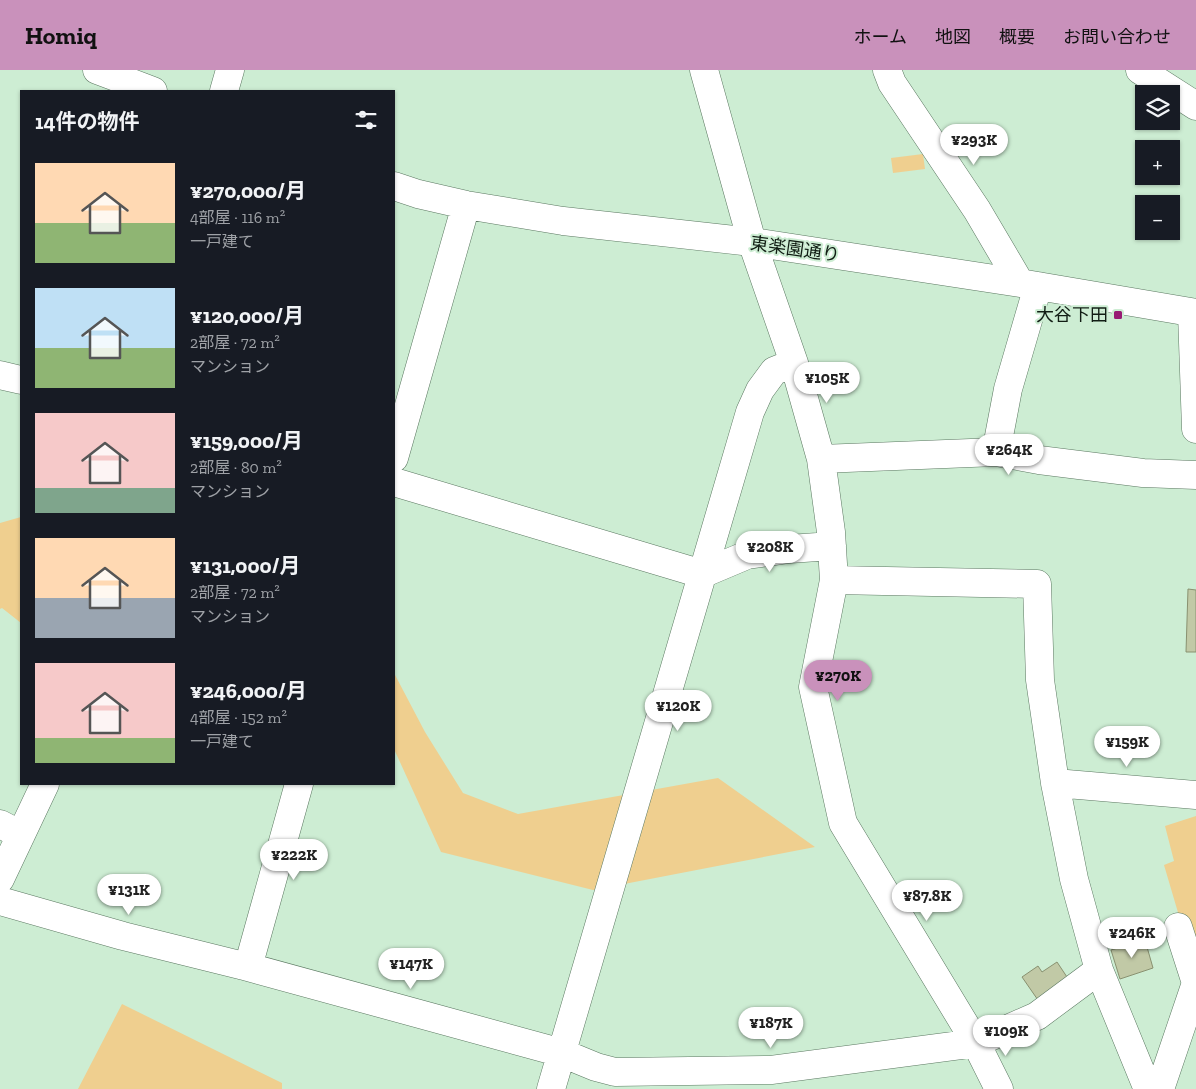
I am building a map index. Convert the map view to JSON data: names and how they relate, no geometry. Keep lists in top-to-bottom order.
{
  "streets": {
    "street": ["東楽園通り"]
  },
  "places": {
    "transit": ["大谷下田"]
  },
  "page": {
    "header": "Homiq",
    "nav": [
      "ホーム",
      "地図",
      "概要",
      "お問い合わせ"
    ],
    "map_buttons": ["+", "−"],
    "heading": "14件の物件",
    "price": [
      "¥293K",
      "¥105K",
      "¥264K",
      "¥208K",
      "¥270K",
      "¥120K",
      "¥159K",
      "¥222K",
      "¥131K",
      "¥87.8K",
      "¥246K",
      "¥147K",
      "¥187K",
      "¥109K"
    ],
    "list": [
      {
        "name": "¥270,000/月",
        "note": "4部屋 · 116 m² · 一戸建て"
      },
      {
        "name": "¥120,000/月",
        "note": "2部屋 · 72 m² · マンション"
      },
      {
        "name": "¥159,000/月",
        "note": "2部屋 · 80 m² · マンション"
      },
      {
        "name": "¥131,000/月",
        "note": "2部屋 · 72 m² · マンション"
      },
      {
        "name": "¥246,000/月",
        "note": "4部屋 · 152 m² · 一戸建て"
      }
    ]
  }
}
